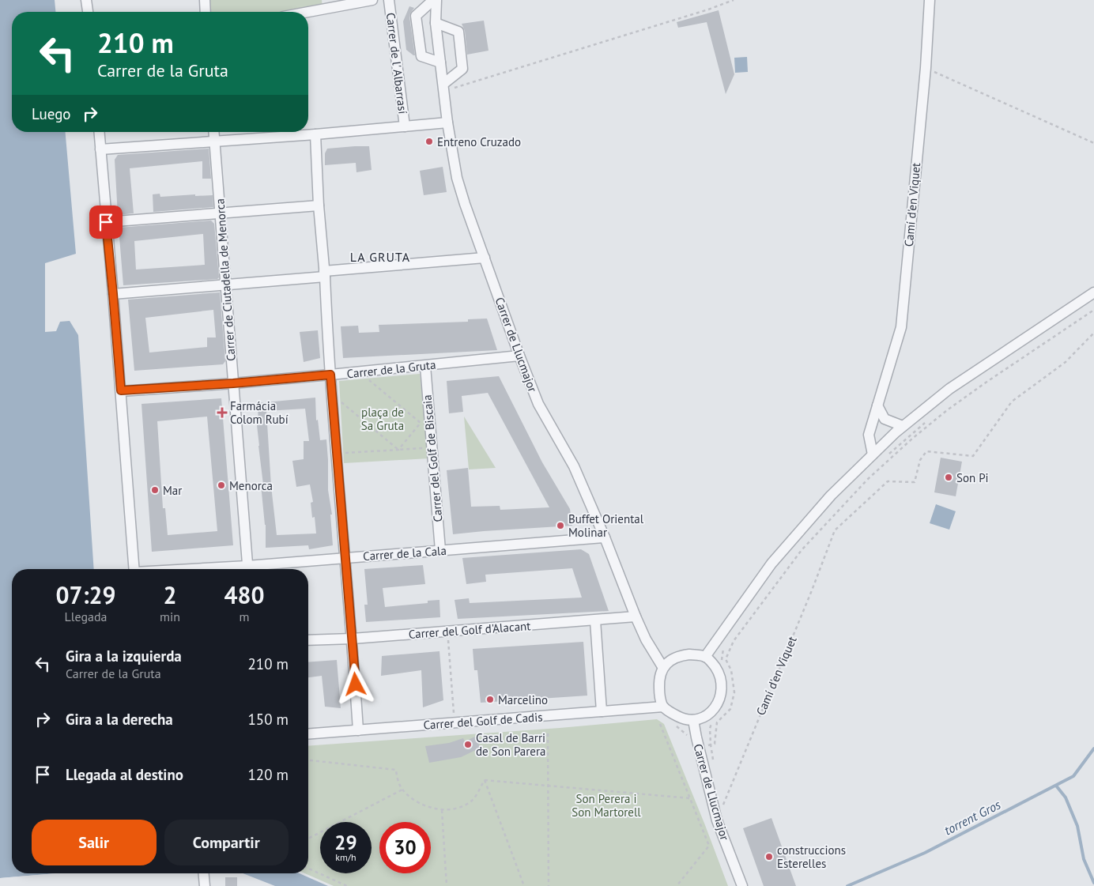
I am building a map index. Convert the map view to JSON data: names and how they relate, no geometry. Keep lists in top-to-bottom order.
{
  "streets": {
    "street": [
      "Carrer de l' Albarrasí",
      "Camí d'en Viquet",
      "Carrer de Ciutadella de Menorca",
      "Carrer de Llucmajor",
      "Carrer de la Gruta",
      "Carrer del Golf de Biscaia",
      "Carrer de la Cala",
      "Carrer del Golf d'Alacant",
      "Carrer del Golf de Cadis"
    ]
  },
  "crossings": [
    ["Carrer de Ciutadella de Menorca", "Carrer de la Gruta"],
    ["Carrer de Llucmajor", "Carrer de la Gruta"],
    ["Carrer de Llucmajor", "Carrer de la Cala"],
    ["Carrer de Llucmajor", "Carrer del Golf d'Alacant"],
    ["Carrer de Llucmajor", "Carrer del Golf de Cadis"],
    ["Carrer de la Gruta", "Carrer del Golf de Biscaia"],
    ["Carrer del Golf de Biscaia", "Carrer de la Cala"]
  ],
  "districts": ["LA GRUTA"],
  "water": ["torrent Gros"],
  "parks": ["plaça de Sa Gruta", "Son Perera i Son Martorell"],
  "places": {
    "other": [
      "Entreno Cruzado",
      "Son Pi",
      "Menorca",
      "Mar",
      "Buffet Oriental Molinar",
      "Marcelino",
      "Casal de Barri de Son Parera",
      "construccions Esterelles"
    ],
    "health": ["Farmácia Colom Rubí"]
  },
  "page": {
    "turn": ["210 m", "Carrer de la Gruta"],
    "then": "Luego",
    "eta": [
      "07:29",
      "Llegada",
      "2",
      "min",
      "480",
      "m"
    ],
    "list": [
      {
        "name": "Gira a la izquierda",
        "note": "Carrer de la Gruta",
        "value": "210 m"
      },
      {
        "name": "Gira a la derecha",
        "value": "150 m"
      },
      {
        "name": "Llegada al destino",
        "value": "120 m"
      }
    ],
    "buttons": ["Salir", "Compartir"],
    "speed": "29 km/h",
    "limit": "30"
  }
}
